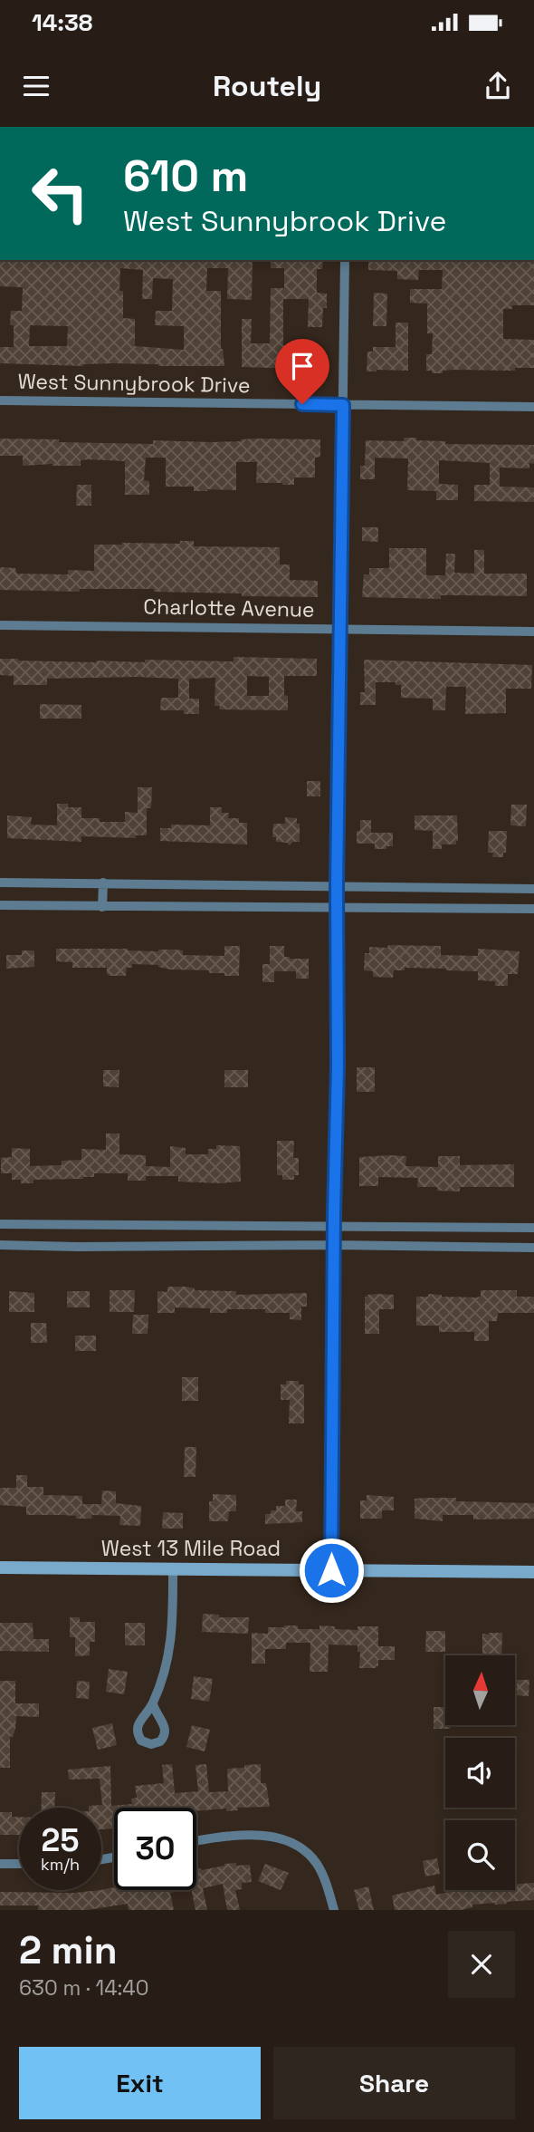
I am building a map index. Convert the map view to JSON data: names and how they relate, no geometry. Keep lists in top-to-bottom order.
{
  "streets": {
    "main road": ["West 13 Mile Road"],
    "street": ["West Sunnybrook Drive", "Charlotte Avenue"]
  },
  "north": "top",
  "page": {
    "status": "14:38",
    "header": "Routely",
    "turn": ["610 m", "West Sunnybrook Drive"],
    "speed": "25 km/h",
    "limit": "30",
    "heading": ["2 min", "630 m · 14:40"],
    "buttons": ["Exit", "Share"]
  }
}
